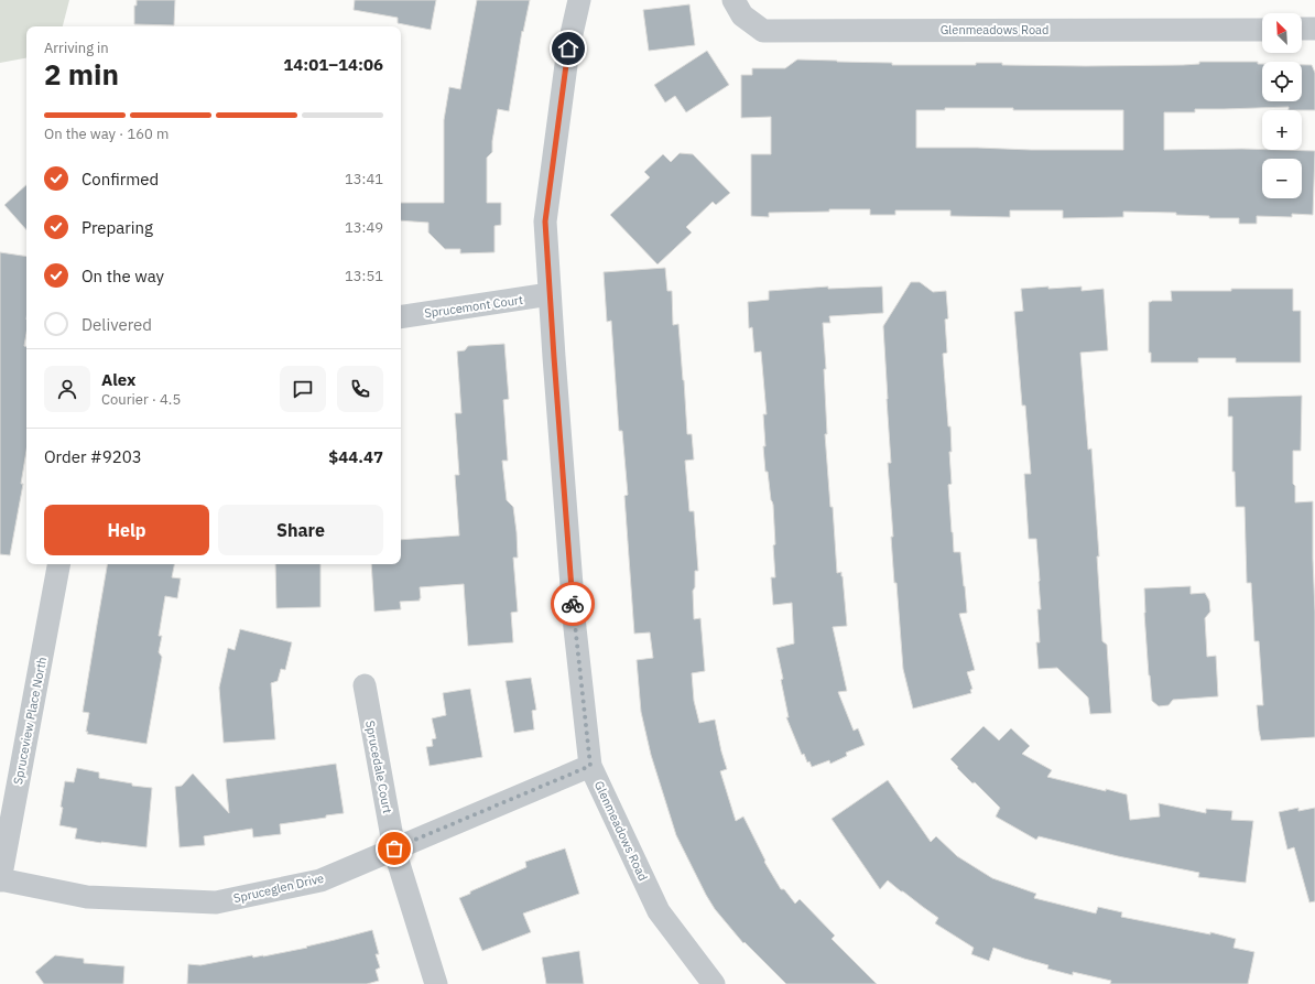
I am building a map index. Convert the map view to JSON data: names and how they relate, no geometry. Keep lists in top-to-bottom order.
{
  "streets": {
    "street": [
      "Glenmeadows Road",
      "Sprucemont Court",
      "Spruceview Place North",
      "Sprucedale Court",
      "Spruceglen Drive"
    ]
  },
  "crossings": [
    ["Glenmeadows Road", "Sprucemont Court"],
    ["Glenmeadows Road", "Spruceglen Drive"],
    ["Spruceview Place North", "Spruceglen Drive"],
    ["Sprucedale Court", "Spruceglen Drive"]
  ],
  "north": "top left",
  "page": {
    "map_buttons": ["+", "−"],
    "heading": ["2 min", "Arriving in", "14:01–14:06"],
    "panel": [
      "Alex",
      "Courier · 4.5",
      "Order #9203",
      "$44.47"
    ],
    "bar": "On the way · 160 m",
    "list": [
      ["Confirmed", "13:41"],
      ["Preparing", "13:49"],
      ["On the way", "13:51"],
      "Delivered"
    ],
    "buttons": ["Help", "Share"]
  }
}
